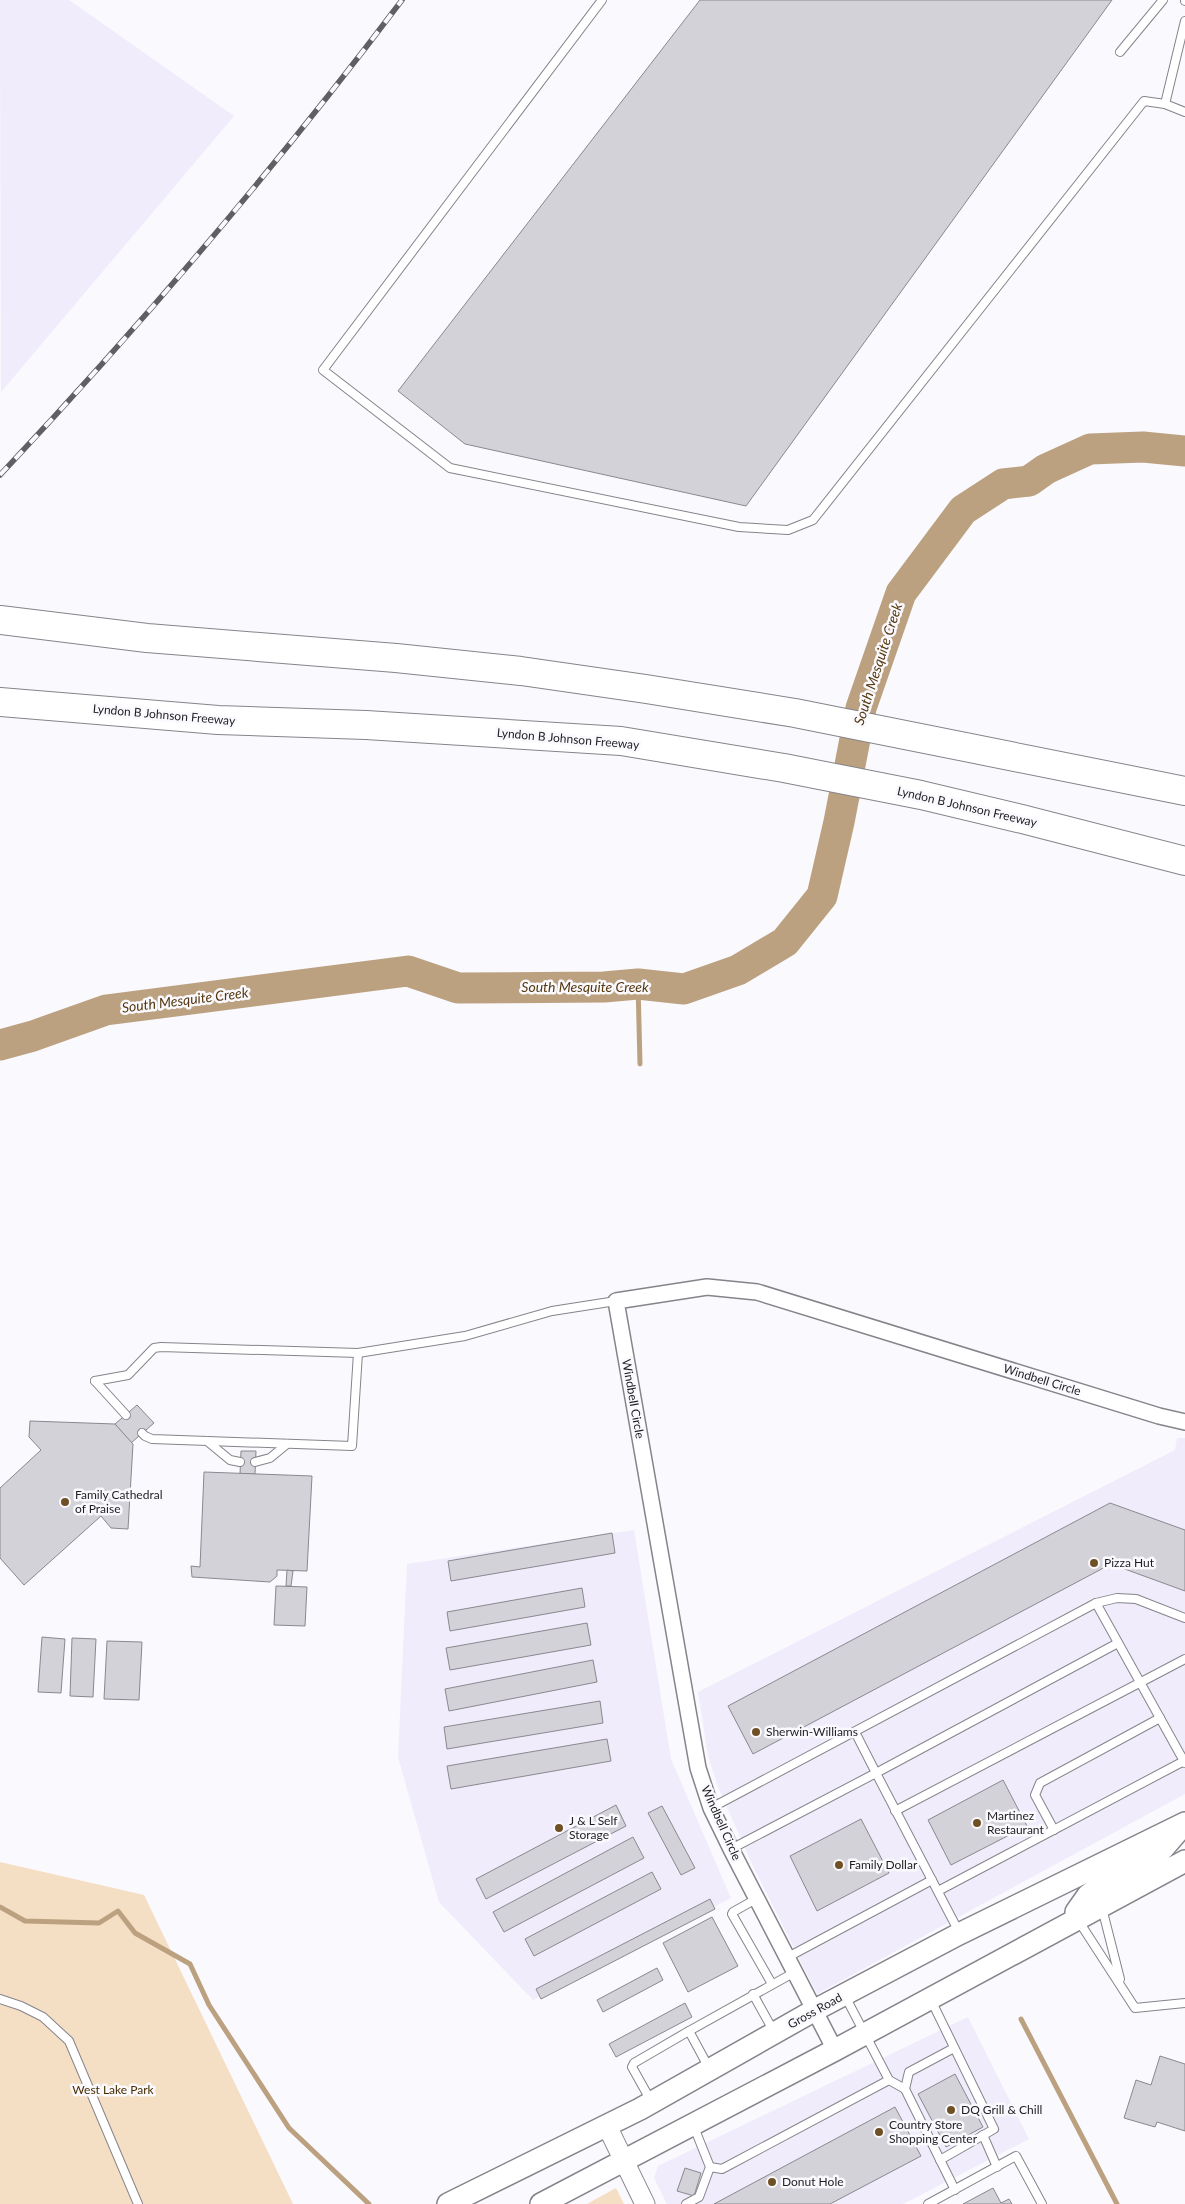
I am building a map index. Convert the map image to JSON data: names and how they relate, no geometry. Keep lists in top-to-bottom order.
{
  "streets": {
    "highway": ["Lyndon B Johnson Freeway"],
    "main road": ["Gross Road"],
    "street": ["Windbell Circle"]
  },
  "crossings": [
    ["Windbell Circle", "Gross Road"]
  ],
  "water": ["South Mesquite Creek"],
  "parks": ["West Lake Park"],
  "places": [
    "Family Cathedral of Praise",
    "Pizza Hut",
    "Sherwin-Williams",
    "Martinez Restaurant",
    "J & L Self Storage",
    "Family Dollar",
    "DQ Grill & Chill",
    "Country Store Shopping Center",
    "Donut Hole"
  ]
}
